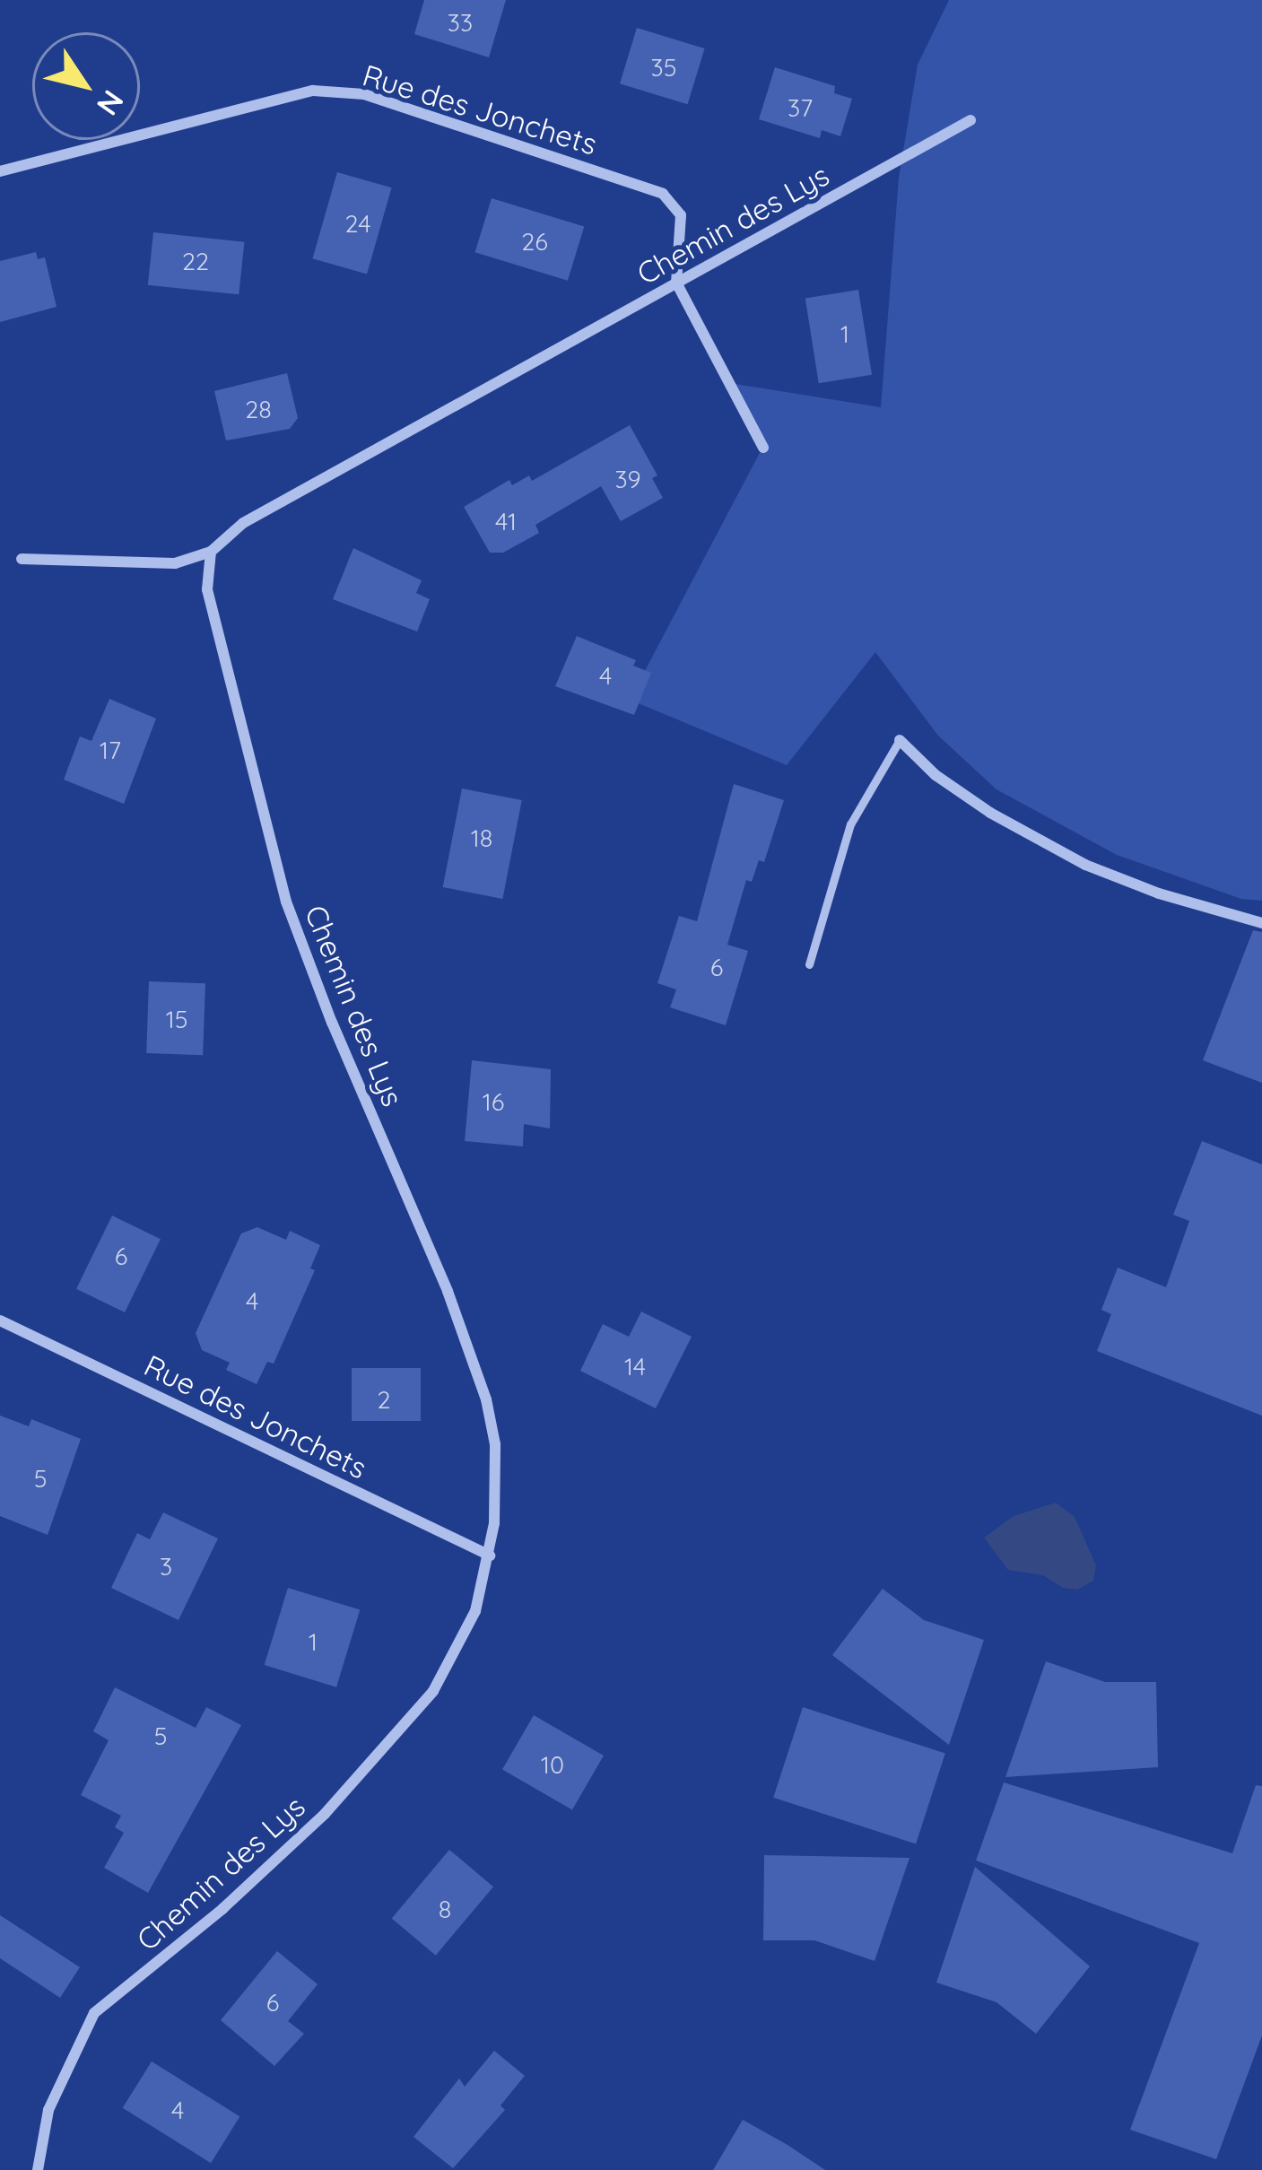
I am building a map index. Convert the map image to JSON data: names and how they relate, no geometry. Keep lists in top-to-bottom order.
{
  "streets": {
    "street": ["Rue des Jonchets", "Chemin des Lys"]
  },
  "crossings": [
    ["Rue des Jonchets", "Chemin des Lys"]
  ],
  "house_numbers": [
    "33",
    "35",
    "37",
    "24",
    "26",
    "22",
    "1",
    "28",
    "39",
    "41",
    "4",
    "17",
    "18",
    "6",
    "15",
    "16",
    "6",
    "4",
    "14",
    "2",
    "5",
    "3",
    "1",
    "5",
    "10",
    "8",
    "6",
    "4"
  ],
  "north": "bottom right"
}
